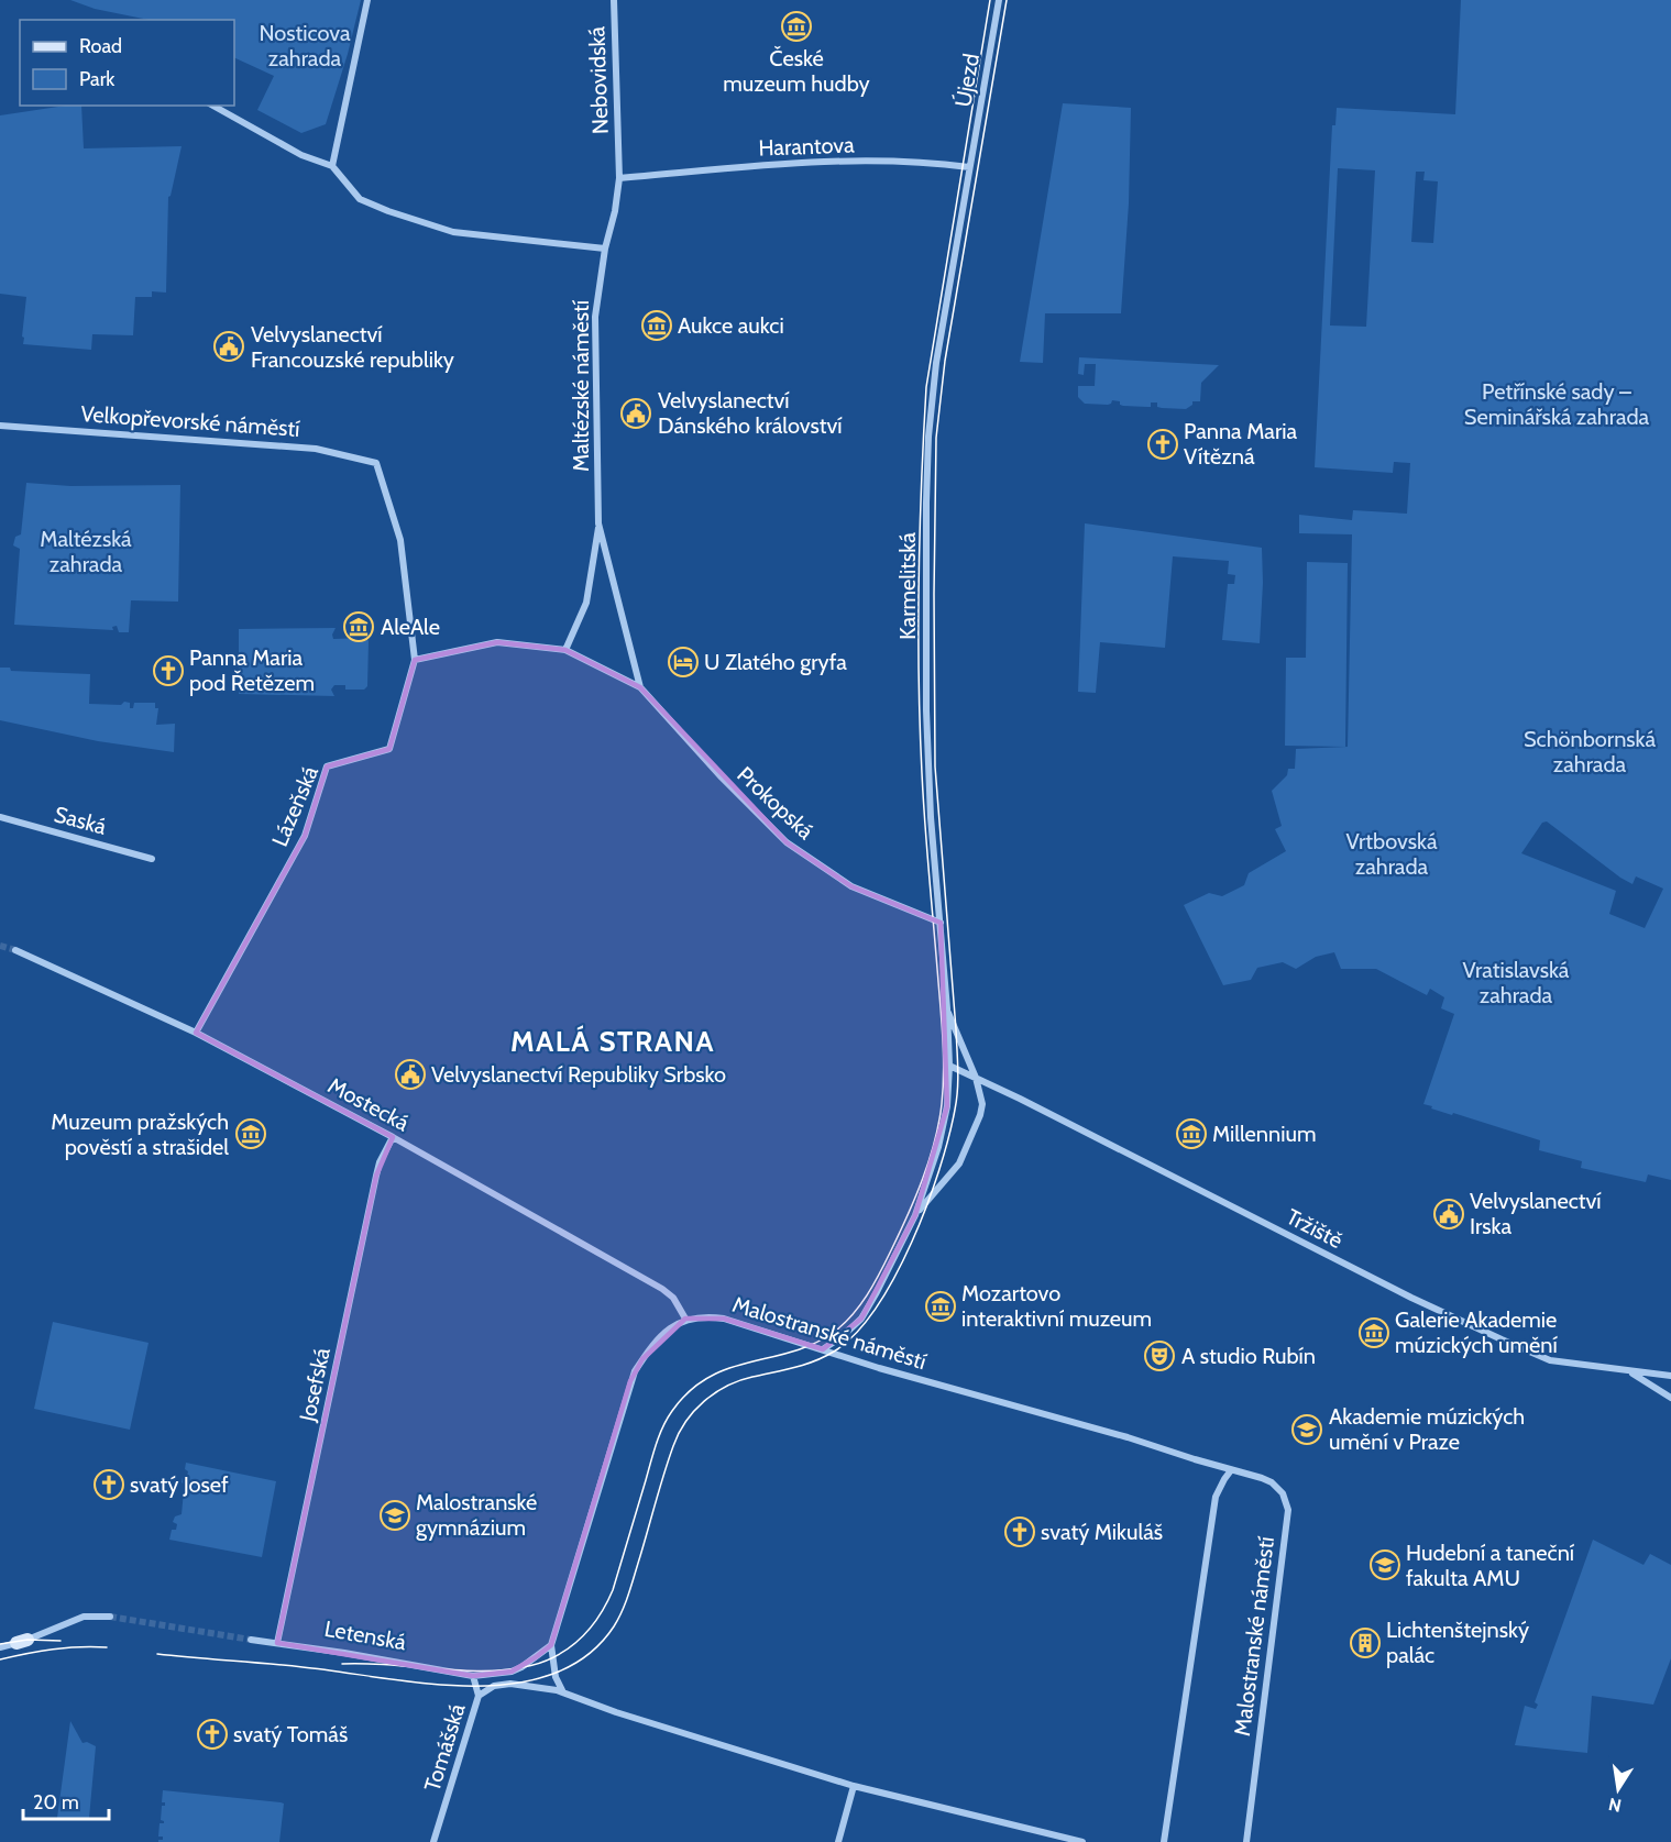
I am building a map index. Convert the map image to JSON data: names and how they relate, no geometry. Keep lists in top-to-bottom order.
{
  "streets": {
    "street": [
      "Nebovidská",
      "Újezd",
      "Harantova",
      "Maltézské náměstí",
      "Velkopřevorské náměstí",
      "Karmelitská",
      "Prokopská",
      "Lázeňská",
      "Saská",
      "Mostecká",
      "Tržiště",
      "Malostranské náměstí",
      "Josefská",
      "Letenská",
      "Tomášská"
    ]
  },
  "crossings": [
    ["Nebovidská", "Maltézské náměstí"],
    ["Újezd", "Harantova"],
    ["Újezd", "Karmelitská"],
    ["Harantova", "Maltézské náměstí"],
    ["Harantova", "Karmelitská"],
    ["Maltézské náměstí", "Prokopská"],
    ["Maltézské náměstí", "Lázeňská"],
    ["Velkopřevorské náměstí", "Lázeňská"],
    ["Karmelitská", "Prokopská"],
    ["Karmelitská", "Tržiště"],
    ["Karmelitská", "Malostranské náměstí"],
    ["Lázeňská", "Mostecká"],
    ["Mostecká", "Malostranské náměstí"],
    ["Mostecká", "Josefská"],
    ["Josefská", "Letenská"]
  ],
  "districts": ["MALÁ STRANA"],
  "parks": [
    "Nosticova zahrada",
    "Petřínské sady – Seminářská zahrada",
    "Maltézská zahrada",
    "Schönbornská zahrada",
    "Vrtbovská zahrada",
    "Vratislavská zahrada"
  ],
  "places": {
    "museum": [
      "České muzeum hudby",
      "Aukce aukci",
      "AleAle",
      "Muzeum pražských pověstí a strašidel",
      "Millennium",
      "Mozartovo interaktivní muzeum",
      "Galerie Akademie múzických umění"
    ],
    "public building": [
      "Velvyslanectví Francouzské republiky",
      "Velvyslanectví Dánského království",
      "Velvyslanectví Republiky Srbsko",
      "Velvyslanectví Irska"
    ],
    "church": [
      "Panna Maria Vítězná",
      "Panna Maria pod Řetězem",
      "svatý Josef",
      "svatý Mikuláš",
      "svatý Tomáš"
    ],
    "hotel": ["U Zlatého gryfa"],
    "theatre": ["A studio Rubín"],
    "school or university": ["Akademie múzických umění v Praze", "Malostranské gymnázium", "Hudební a taneční fakulta AMU"],
    "building": ["Lichtenštejnský palác"]
  },
  "legend": ["Road", "Park"],
  "scale_bar": "20 m",
  "north": "bottom"
}
